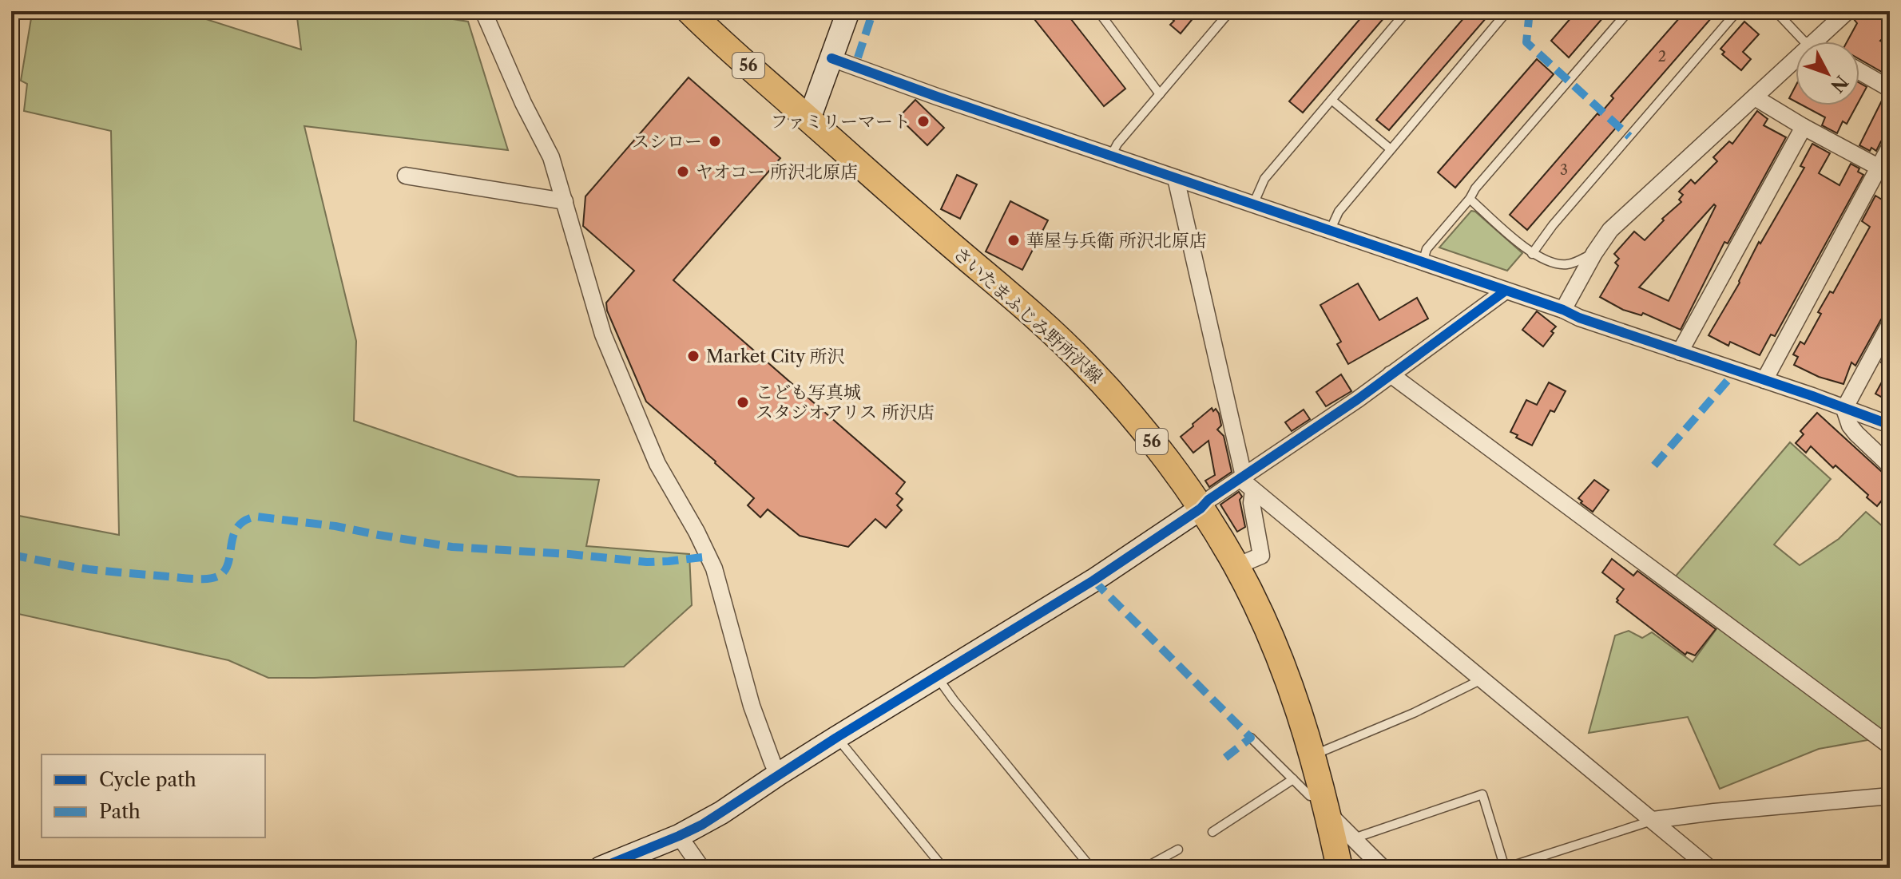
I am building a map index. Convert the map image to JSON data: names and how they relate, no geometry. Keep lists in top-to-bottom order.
{
  "streets": {
    "main road": ["56", "さいたまふじみ野所沢線"]
  },
  "places": [
    "ファミリーマート",
    "スシロー",
    "ヤオコー 所沢北原店",
    "華屋与兵衛 所沢北原店",
    "Market City 所沢",
    "こども写真城 スタジオアリス 所沢店"
  ],
  "house_numbers": ["2", "3"],
  "legend": ["Cycle path", "Path"],
  "north": "bottom right"
}
